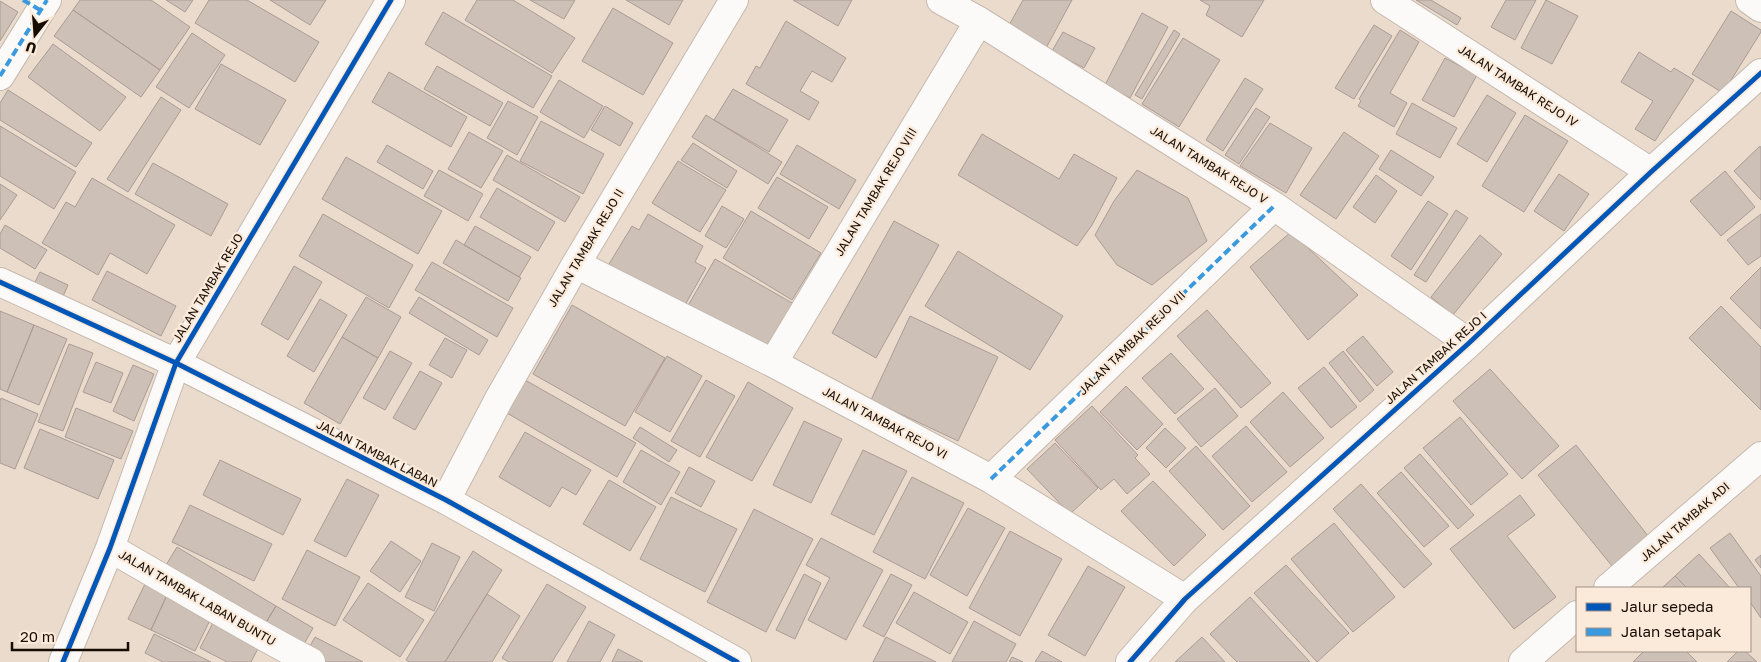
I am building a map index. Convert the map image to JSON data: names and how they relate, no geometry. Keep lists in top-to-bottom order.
{
  "streets": {
    "street": [
      "JALAN TAMBAK REJO IV",
      "JALAN TAMBAK REJO V",
      "JALAN TAMBAK REJO VIII",
      "JALAN TAMBAK REJO II",
      "JALAN TAMBAK REJO",
      "JALAN TAMBAK REJO VII",
      "JALAN TAMBAK REJO I",
      "JALAN TAMBAK REJO VI",
      "JALAN TAMBAK LABAN",
      "JALAN TAMBAK ADI",
      "JALAN TAMBAK LABAN BUNTU"
    ]
  },
  "crossings": [
    ["JALAN TAMBAK REJO IV", "JALAN TAMBAK REJO I"],
    ["JALAN TAMBAK REJO V", "JALAN TAMBAK REJO VIII"],
    ["JALAN TAMBAK REJO V", "JALAN TAMBAK REJO VII"],
    ["JALAN TAMBAK REJO V", "JALAN TAMBAK REJO I"],
    ["JALAN TAMBAK REJO VIII", "JALAN TAMBAK REJO VI"],
    ["JALAN TAMBAK REJO II", "JALAN TAMBAK REJO VI"],
    ["JALAN TAMBAK REJO II", "JALAN TAMBAK LABAN"],
    ["JALAN TAMBAK REJO", "JALAN TAMBAK LABAN"],
    ["JALAN TAMBAK REJO", "JALAN TAMBAK LABAN BUNTU"],
    ["JALAN TAMBAK REJO VII", "JALAN TAMBAK REJO VI"],
    ["JALAN TAMBAK REJO I", "JALAN TAMBAK REJO VI"]
  ],
  "legend": ["Jalur sepeda", "Jalan setapak"],
  "scale_bar": "20 m",
  "north": "bottom"
}
